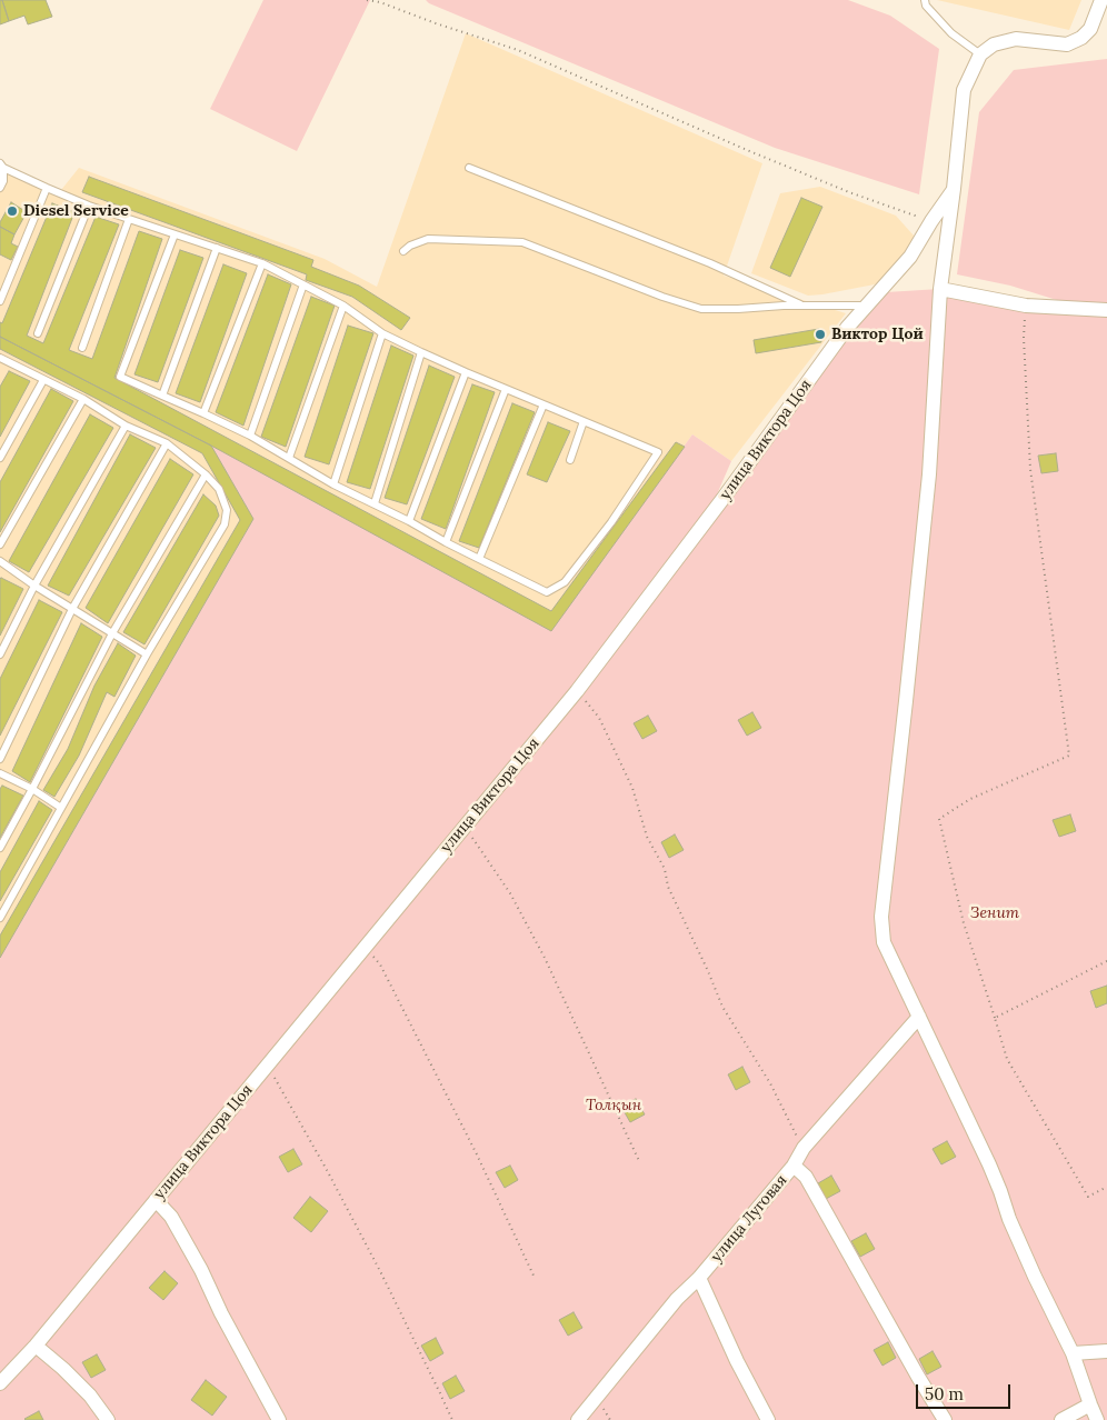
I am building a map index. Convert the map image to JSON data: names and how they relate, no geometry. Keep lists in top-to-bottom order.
{
  "streets": {
    "street": ["улица Виктора Цоя", "улица Луговая"]
  },
  "parks": ["Зенит", "Толқын"],
  "places": ["Diesel Service", "Виктор Цой"],
  "scale_bar": "50 m"
}
